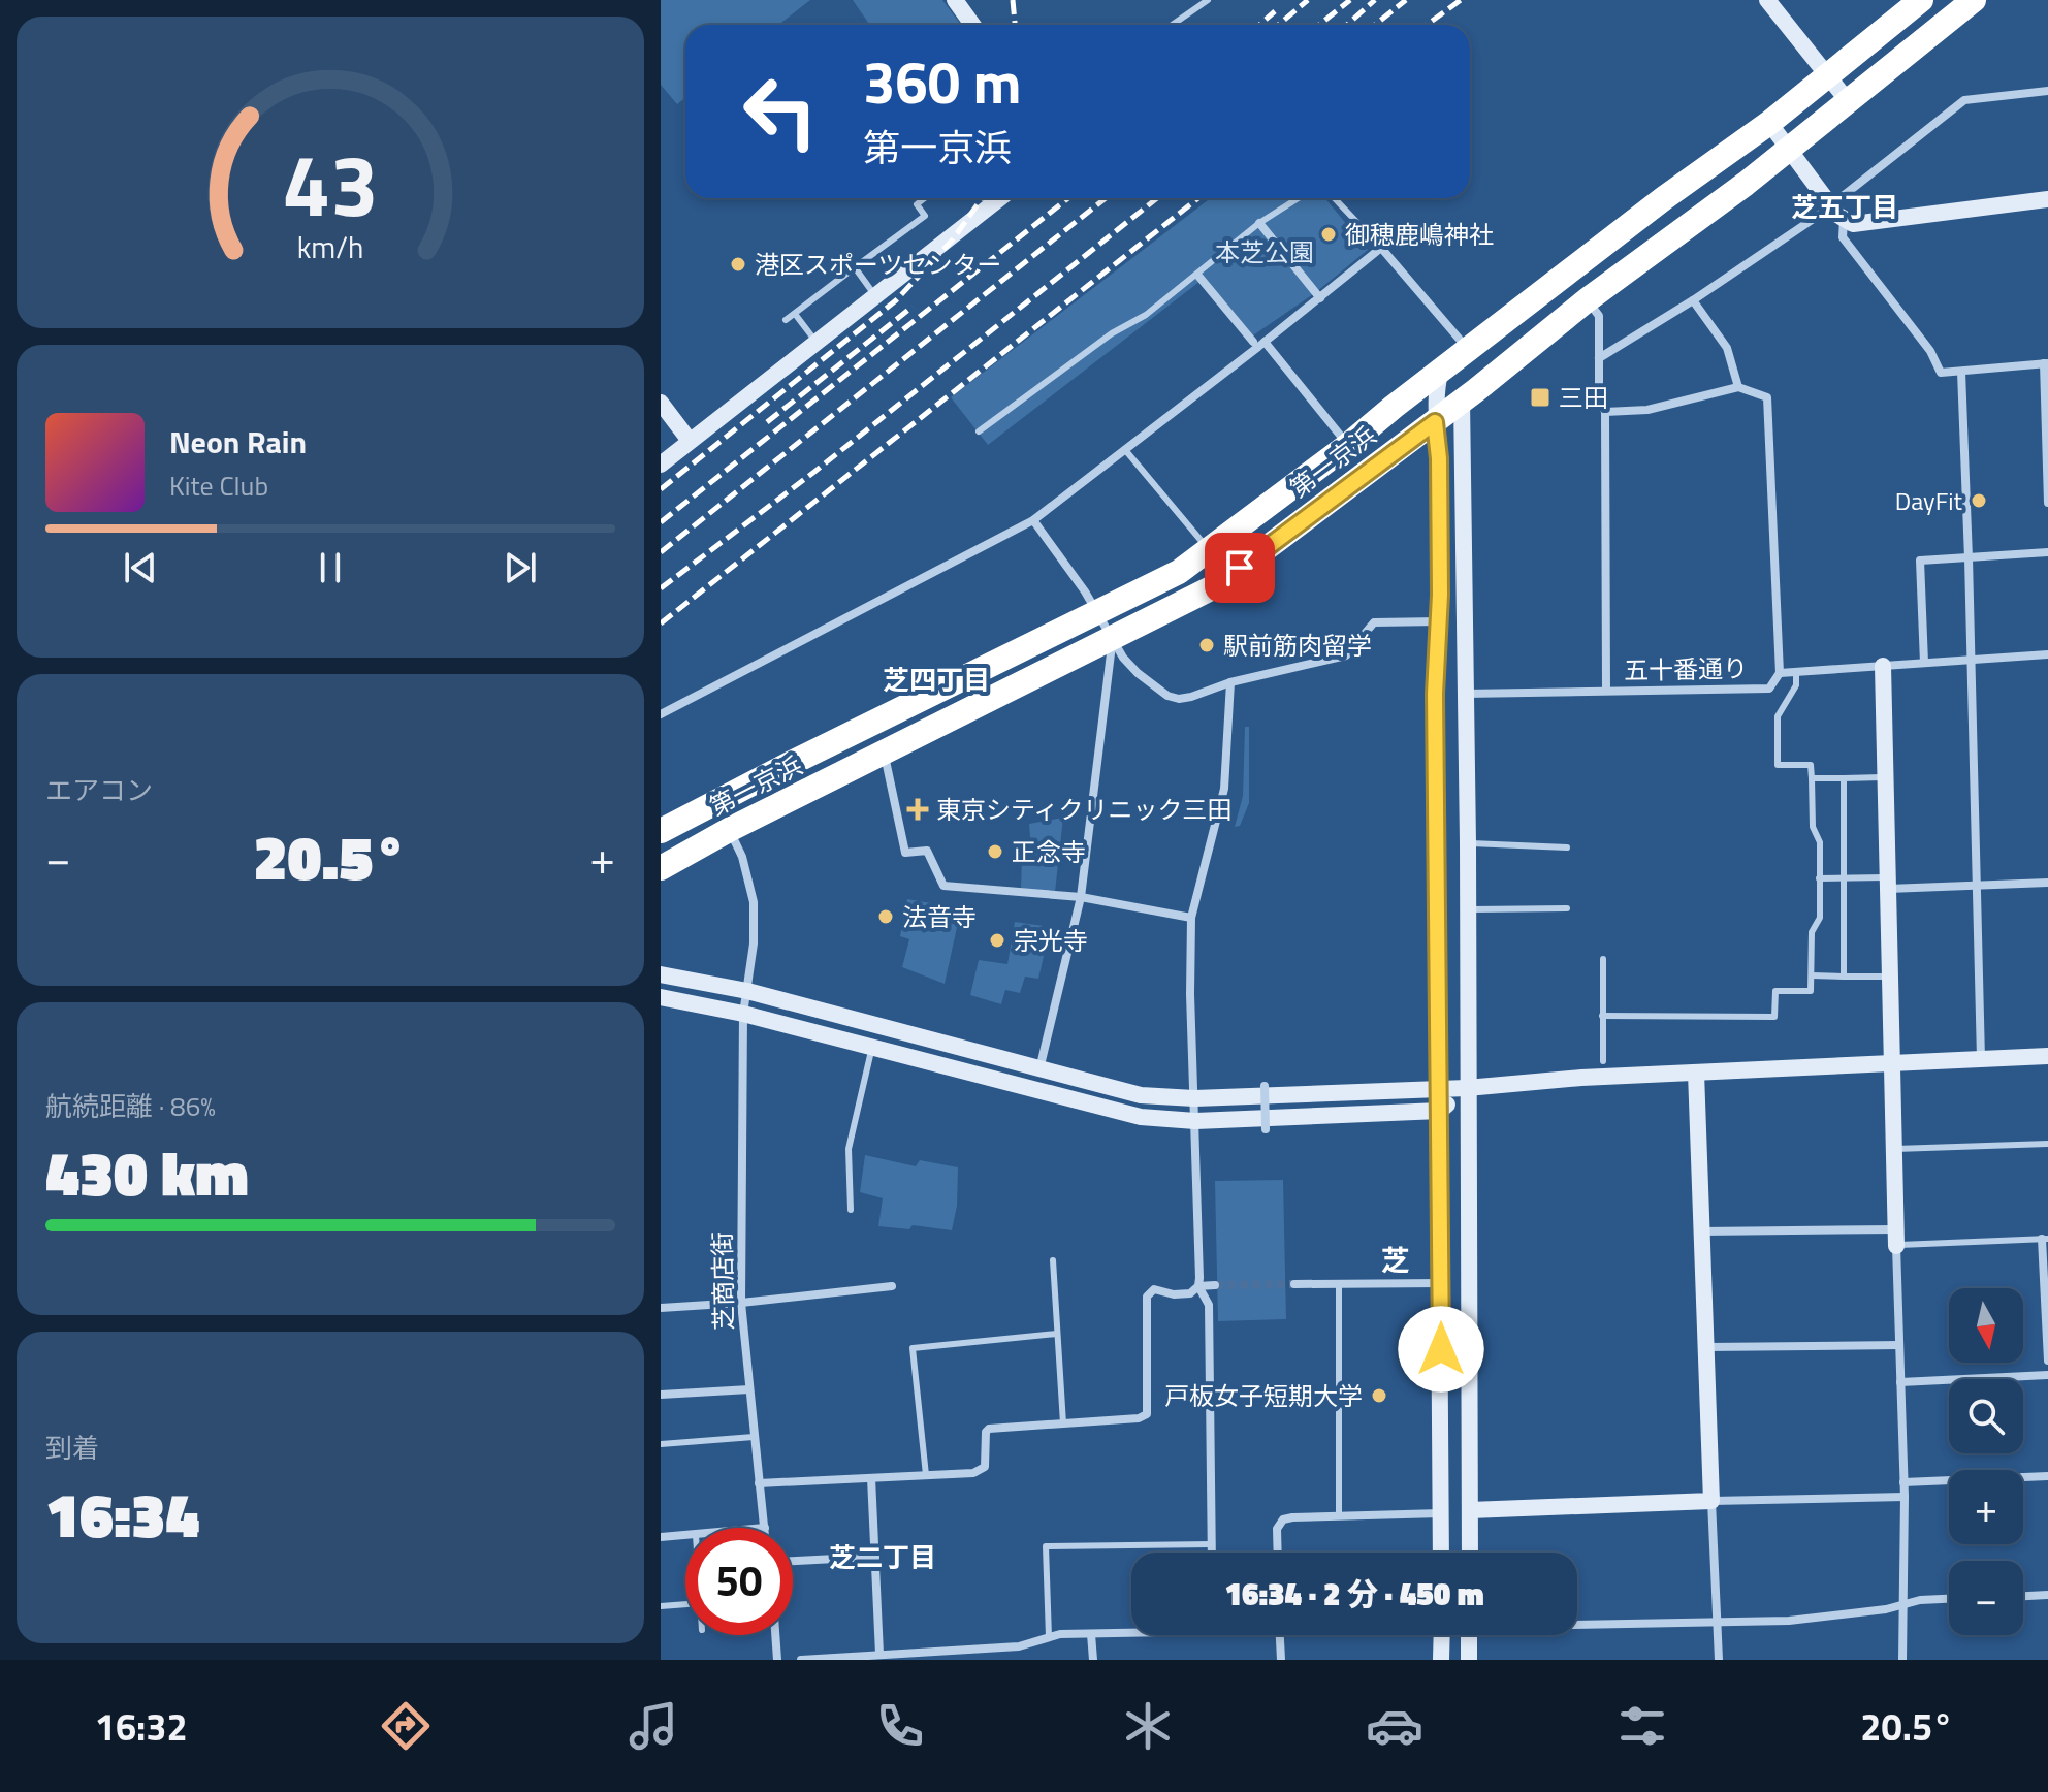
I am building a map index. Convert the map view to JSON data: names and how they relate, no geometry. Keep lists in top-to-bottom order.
{
  "streets": {
    "highway": ["第一京浜"],
    "street": ["五十番通り", "芝商店街"]
  },
  "crossings": [
    ["第一京浜", "芝商店街"]
  ],
  "districts": [
    "芝五丁目",
    "芝四丁目",
    "芝",
    "芝二丁目"
  ],
  "parks": ["本芝公園"],
  "places": {
    "other": [
      "御穂鹿嶋神社",
      "港区スポーツセンター",
      "DayFit",
      "駅前筋肉留学",
      "正念寺",
      "法音寺",
      "宗光寺",
      "戸板女子短期大学"
    ],
    "transit": ["三田"],
    "health": ["東京シティクリニック三田"]
  },
  "north": "bottom",
  "page": {
    "turn": ["360 m", "第一京浜"],
    "song": ["Neon Rain", "Kite Club"],
    "tile": [
      "エアコン",
      ["航続距離 · 86%", "430 km"],
      ["到着", "16:34"]
    ],
    "heat": ["−", "20.5°", "+"],
    "map_buttons": ["+", "−"],
    "limit": "50",
    "trip": "16:34 · 2 分 · 450 m",
    "tabs": ["16:32", "20.5°"],
    "gauge": ["43", "km/h"]
  }
}
